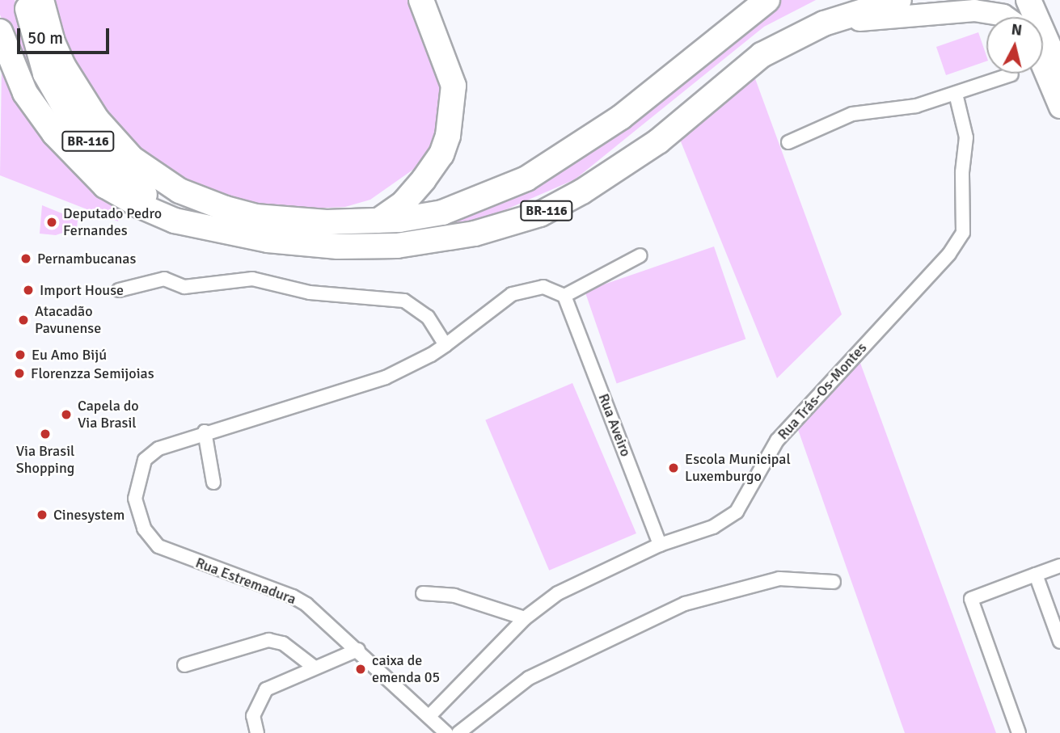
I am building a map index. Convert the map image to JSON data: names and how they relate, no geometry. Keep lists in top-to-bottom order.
{
  "streets": {
    "highway": ["BR-116"],
    "street": ["Rua Trás-Os-Montes", "Rua Aveiro", "Rua Estremadura"]
  },
  "crossings": [
    ["Rua Trás-Os-Montes", "Rua Aveiro"],
    ["Rua Trás-Os-Montes", "Rua Estremadura"],
    ["Rua Aveiro", "Rua Estremadura"]
  ],
  "places": [
    "Deputado Pedro Fernandes",
    "Pernambucanas",
    "Import House",
    "Atacadão Pavunense",
    "Eu Amo Bijú",
    "Florenzza Semijoias",
    "Capela do Via Brasil",
    "Via Brasil Shopping",
    "Escola Municipal Luxemburgo",
    "Cinesystem",
    "caixa de emenda 05"
  ],
  "scale_bar": "50 m",
  "north": "top"
}
